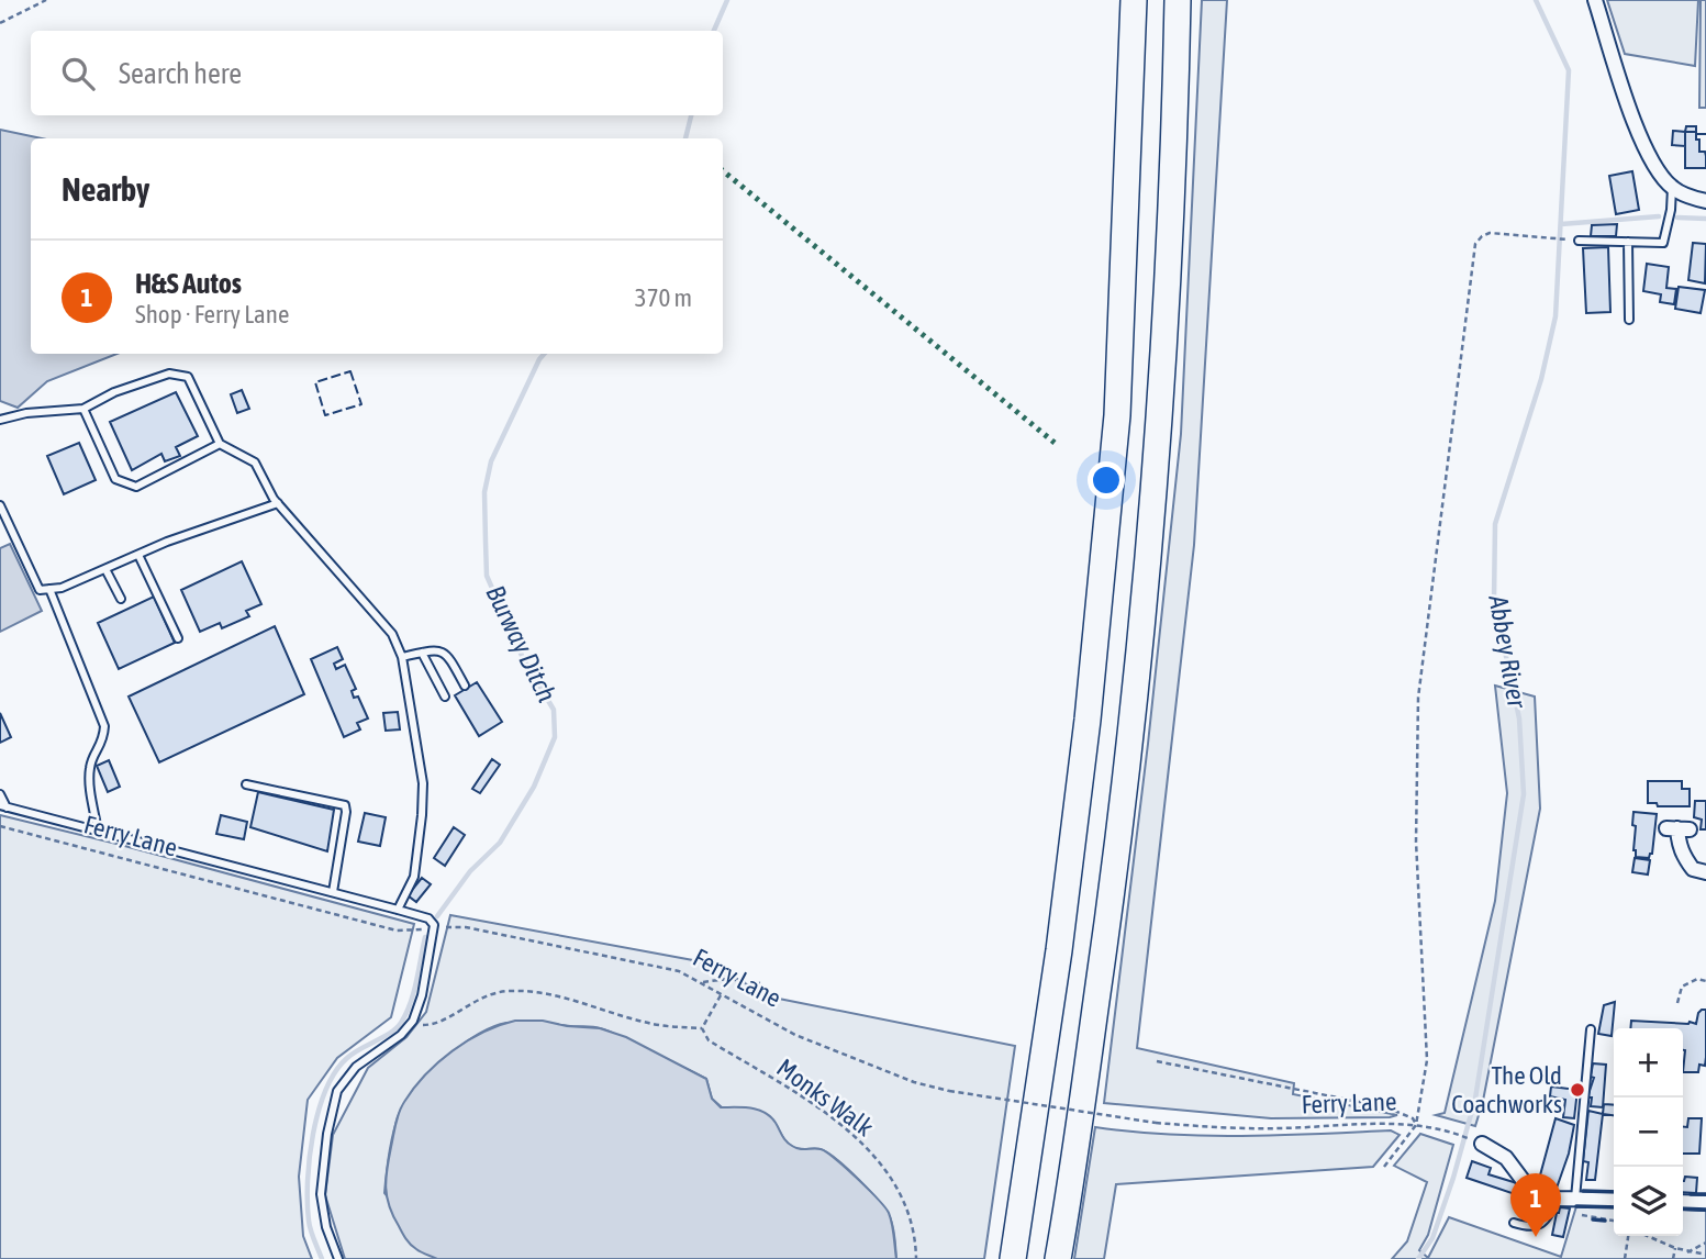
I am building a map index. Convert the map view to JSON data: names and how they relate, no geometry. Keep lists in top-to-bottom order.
{
  "streets": {
    "path": ["Ferry Lane", "Monks Walk"]
  },
  "water": ["Burway Ditch", "Abbey River"],
  "places": ["The Old Coachworks"],
  "page": {
    "search": "Search here",
    "heading": "Nearby",
    "list": [
      {
        "mark": "1",
        "name": "H&S Autos",
        "note": "Shop · Ferry Lane",
        "value": "370 m"
      }
    ],
    "map_buttons": ["+", "−"],
    "pins": "1"
  }
}
